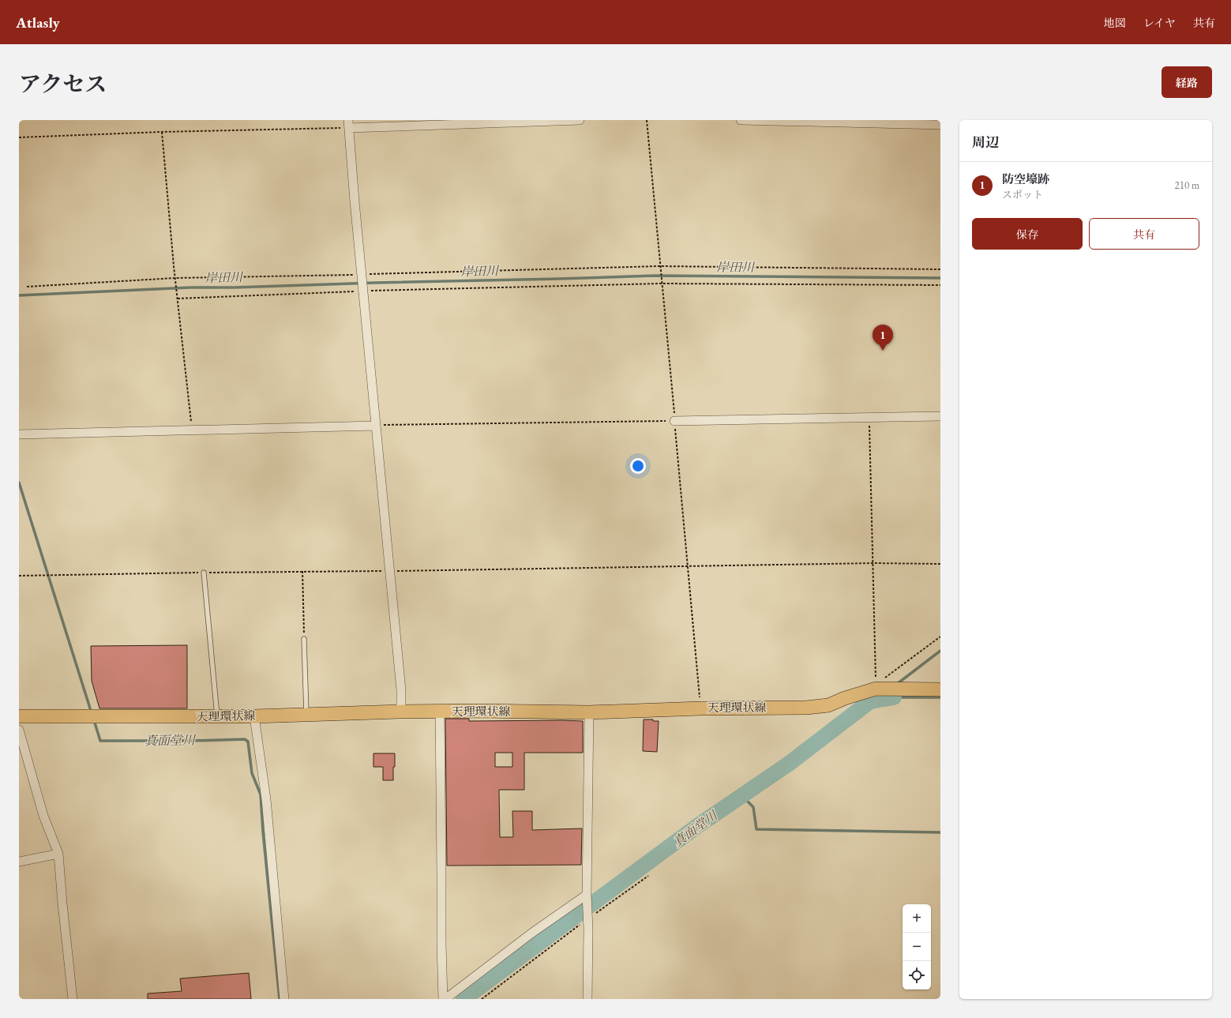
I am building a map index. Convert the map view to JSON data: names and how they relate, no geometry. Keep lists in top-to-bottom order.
{
  "streets": {
    "main road": ["天理環状線"]
  },
  "water": ["岸田川", "真面堂川"],
  "page": {
    "header": "Atlasly",
    "nav": ["地図", "レイヤ", "共有"],
    "title": "アクセス",
    "buttons": [
      "経路",
      ["保存", "共有"]
    ],
    "heading": "周辺",
    "list": [
      {
        "mark": "1",
        "name": "防空壕跡",
        "note": "スポット",
        "value": "210 m"
      }
    ],
    "pins": "1",
    "map_buttons": ["+", "−"]
  }
}
